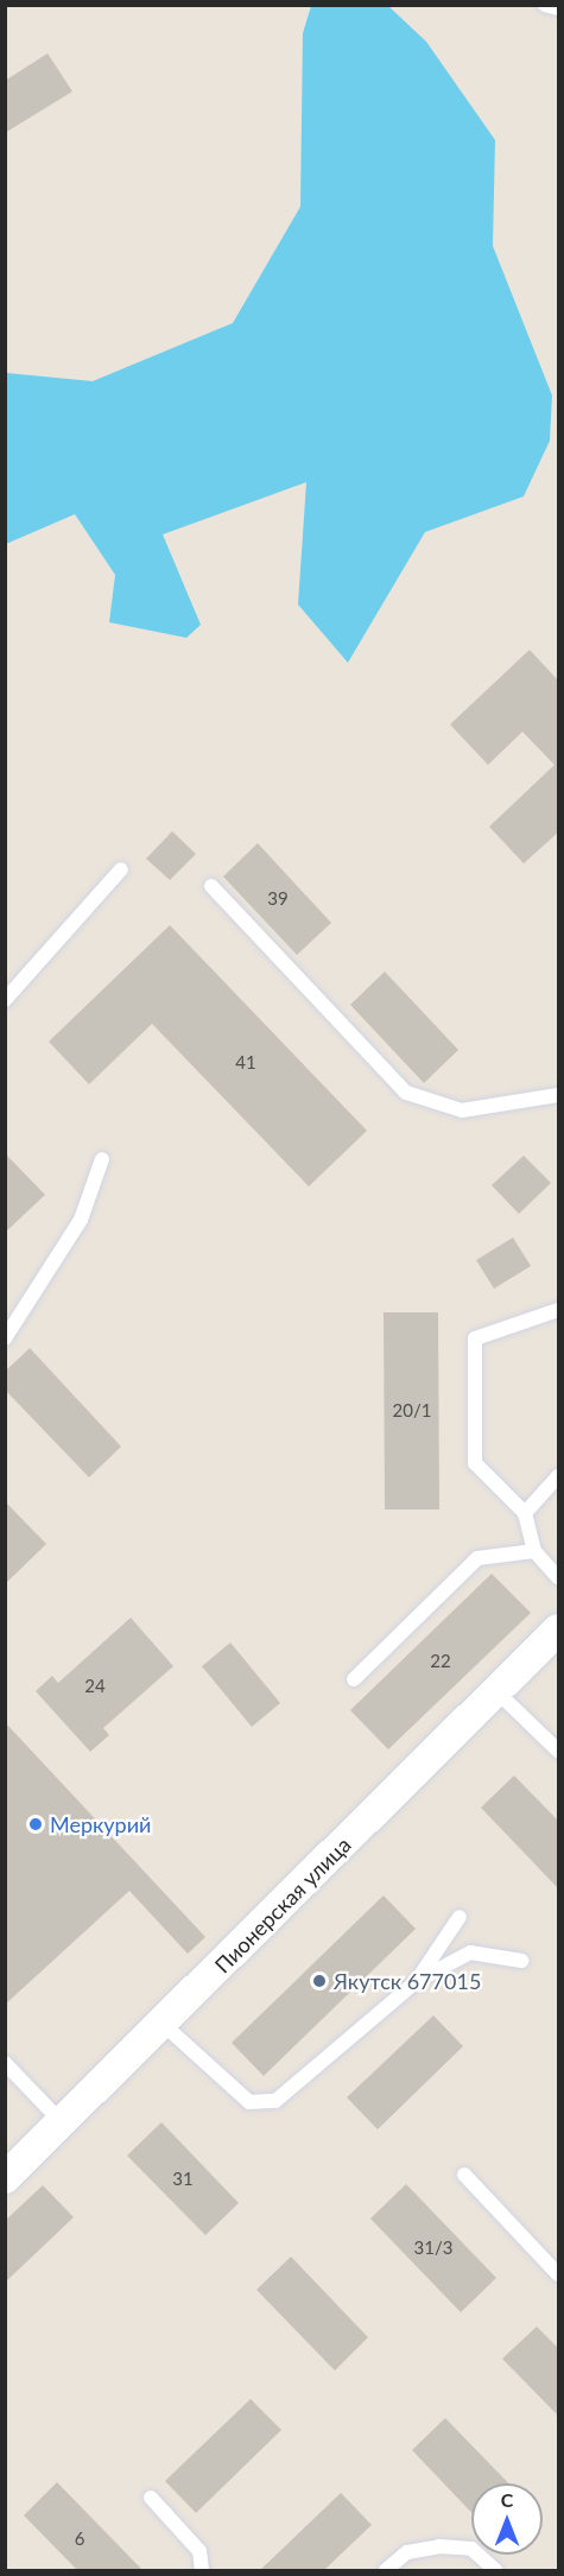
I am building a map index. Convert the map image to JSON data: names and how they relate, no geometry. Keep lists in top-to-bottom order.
{
  "streets": {
    "street": ["Пионерская улица"]
  },
  "places": ["Меркурий", "Якутск 677015"],
  "house_numbers": [
    "39",
    "41",
    "20/1",
    "22",
    "24",
    "31",
    "31/3",
    "6"
  ],
  "north": "top"
}
